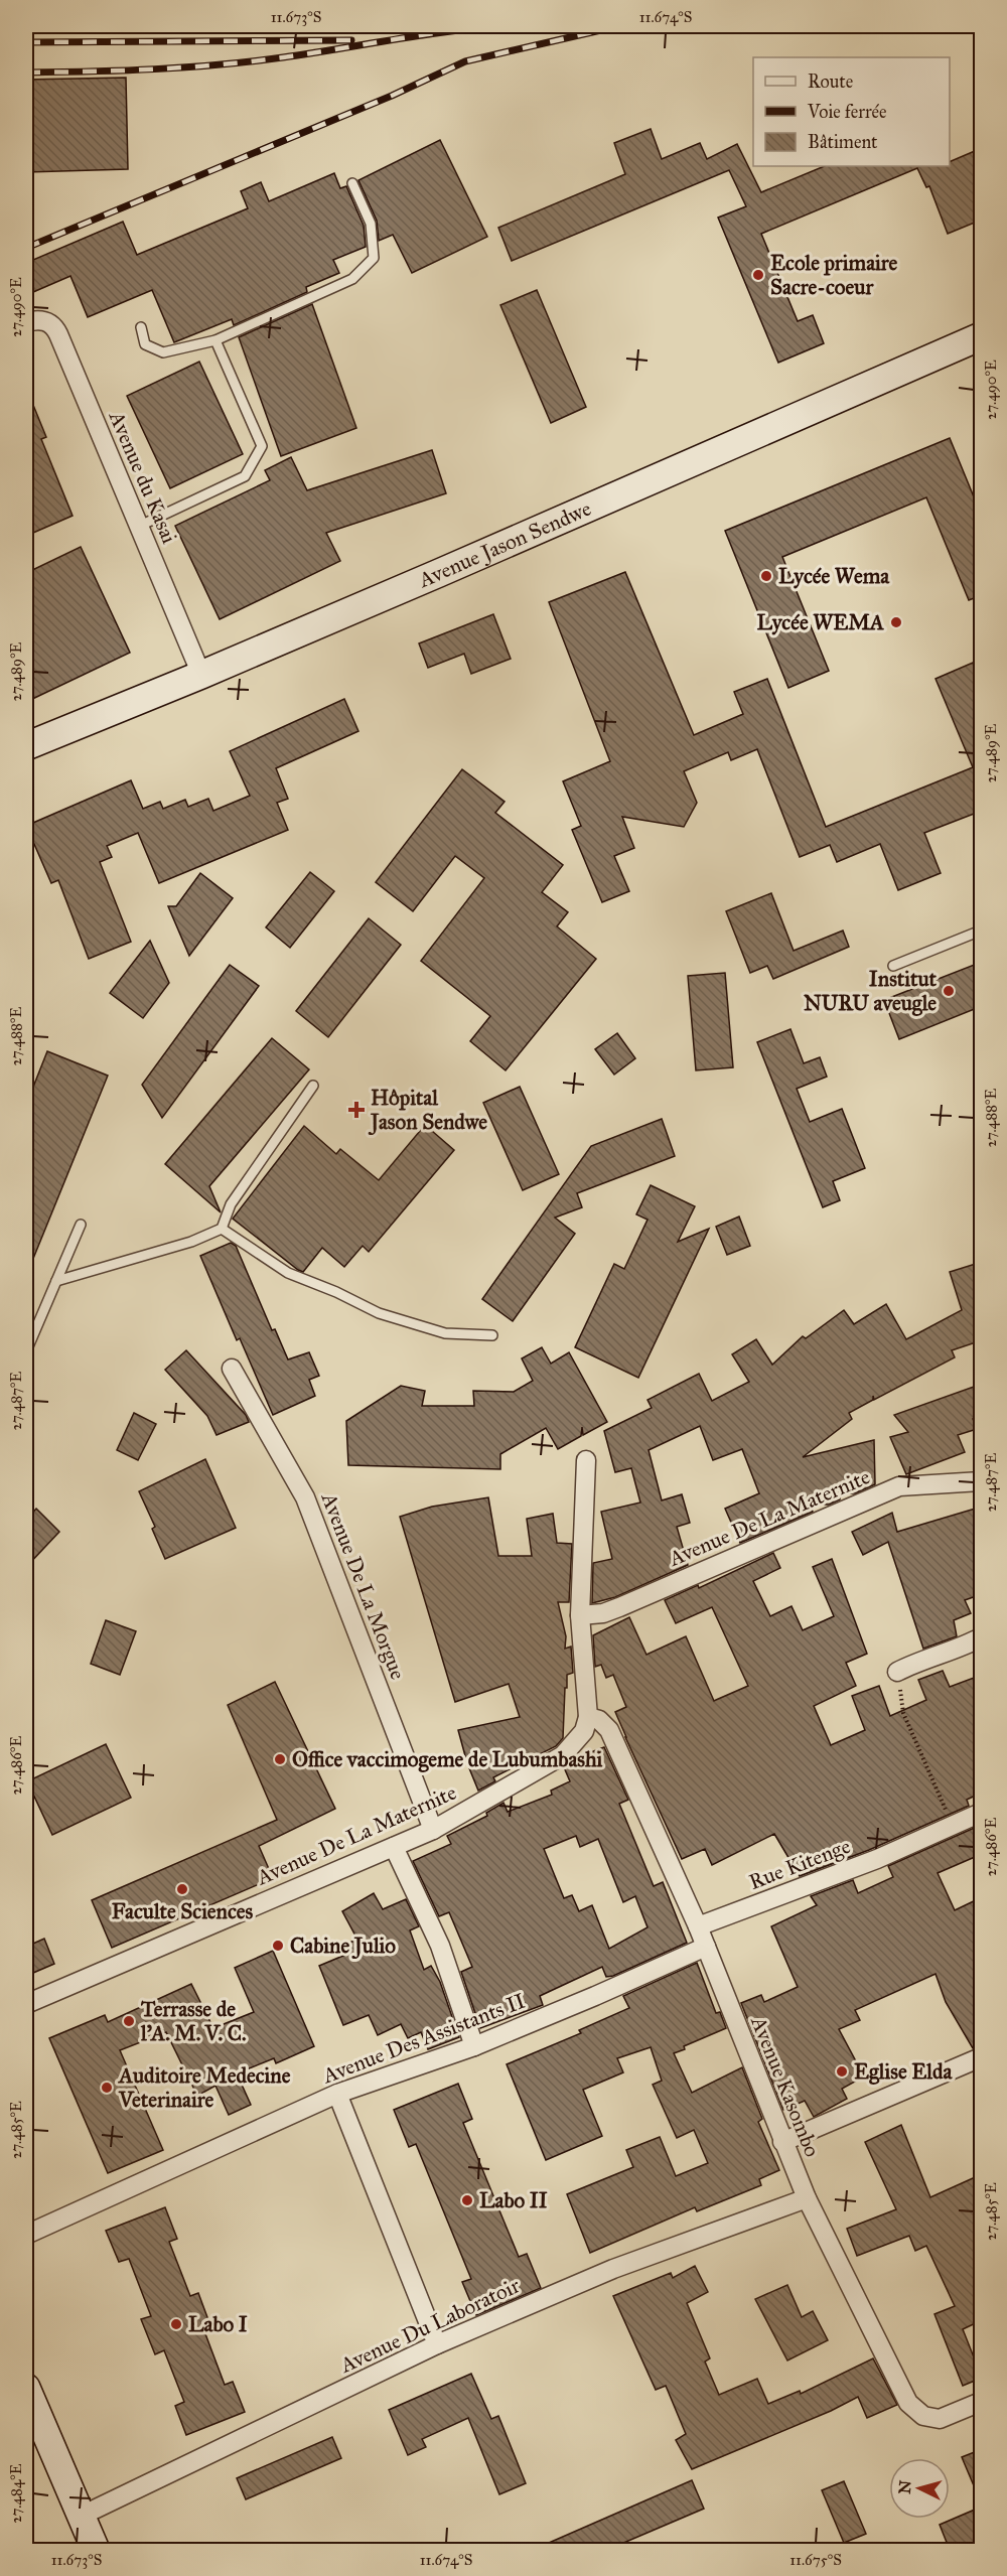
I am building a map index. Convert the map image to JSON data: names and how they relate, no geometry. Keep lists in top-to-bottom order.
{
  "streets": {
    "main road": ["Avenue Jason Sendwe"],
    "street": [
      "Avenue du Kasai",
      "Avenue De La Maternite",
      "Avenue De La Morgue",
      "Rue Kitenge",
      "Avenue Des Assistants II",
      "Avenue Kasombo",
      "Avenue Du Laboratoir"
    ]
  },
  "crossings": [
    ["Avenue du Kasai", "Avenue Jason Sendwe"],
    ["Avenue De La Maternite", "Avenue De La Morgue"],
    ["Avenue De La Maternite", "Avenue Kasombo"],
    ["Rue Kitenge", "Avenue Kasombo"],
    ["Avenue Des Assistants II", "Avenue Kasombo"],
    ["Avenue Kasombo", "Avenue Du Laboratoir"]
  ],
  "places": {
    "other": [
      "Ecole primaire Sacre-coeur",
      "Lycée Wema",
      "Lycée WEMA",
      "Institut NURU aveugle",
      "Office vaccimogeme de Lubumbashi",
      "Faculte Sciences",
      "Cabine Julio",
      "Terrasse de l'A. M. V. C.",
      "Eglise Elda",
      "Auditoire Medecine Veterinaire",
      "Labo II",
      "Labo I"
    ],
    "health": ["Hôpital Jason Sendwe"]
  },
  "legend": ["Route", "Voie ferrée", "Bâtiment"],
  "north": "left",
  "coordinates": [
    "11.673°S",
    "11.674°S",
    "27.490°E",
    "27.489°E",
    "27.488°E",
    "27.487°E",
    "27.486°E",
    "27.485°E",
    "27.484°E",
    "11.675°S"
  ]
}
